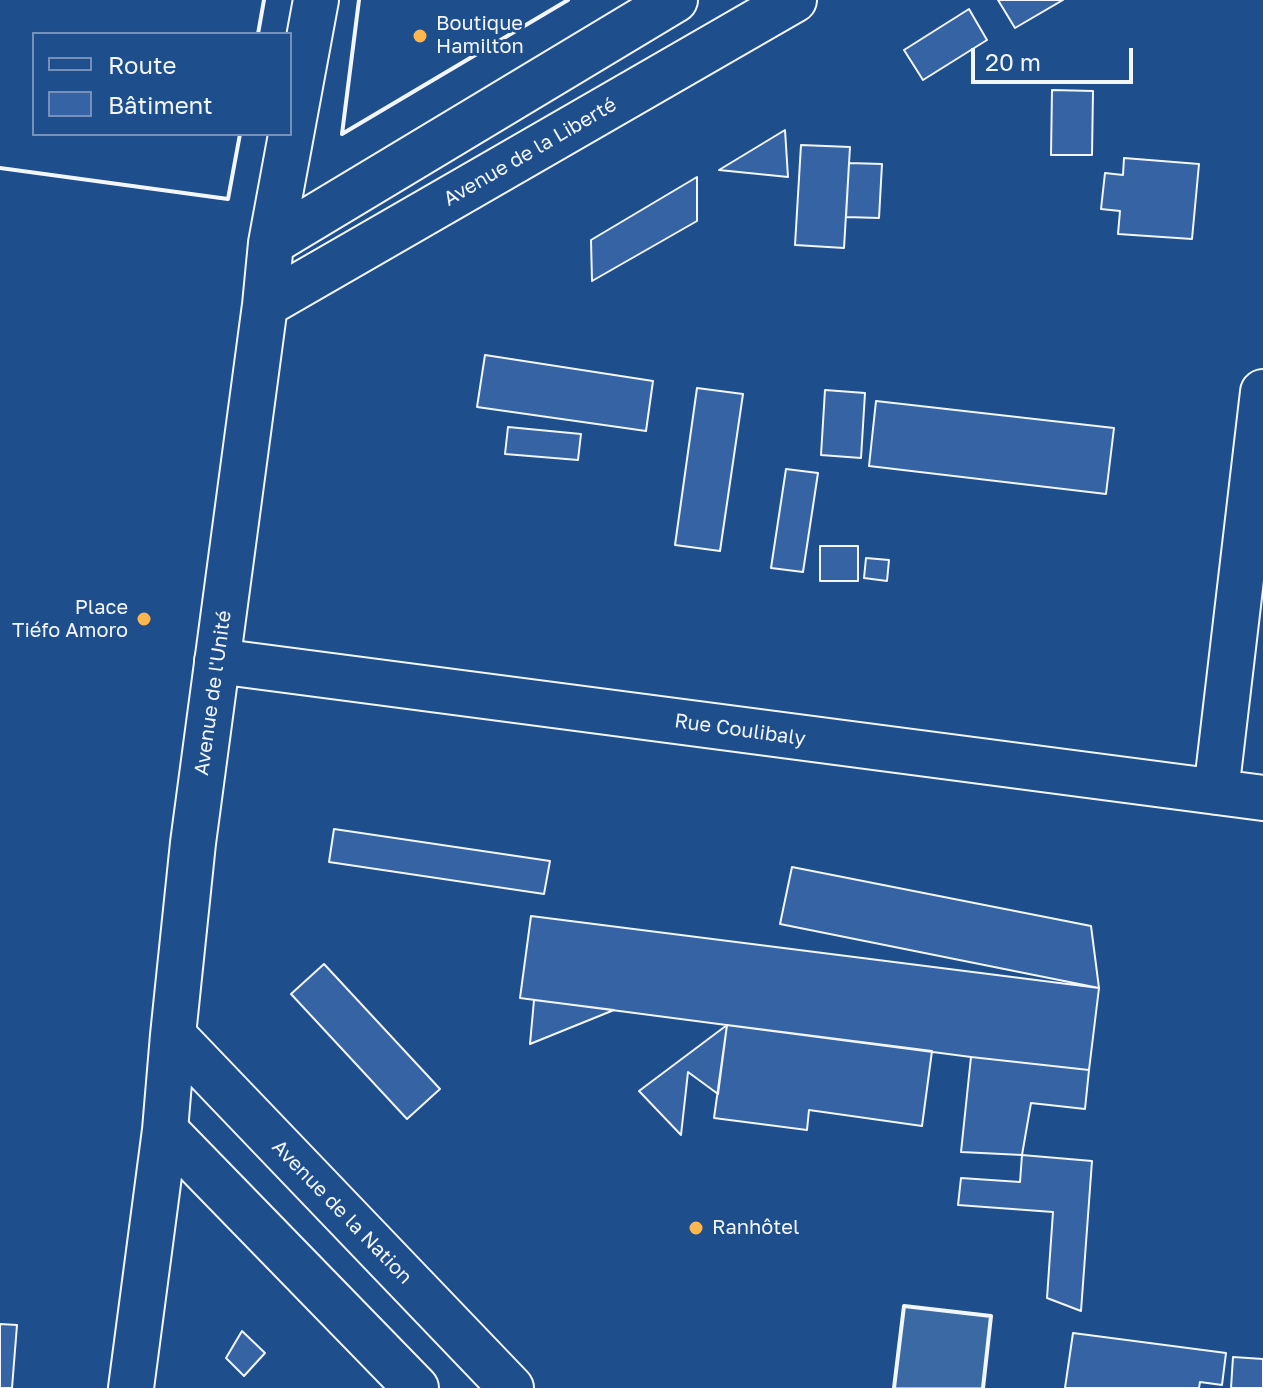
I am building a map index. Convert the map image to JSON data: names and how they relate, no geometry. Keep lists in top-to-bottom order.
{
  "streets": {
    "main road": [
      "Avenue de la Liberté",
      "Avenue de l'Unité",
      "Rue Coulibaly",
      "Avenue de la Nation"
    ]
  },
  "crossings": [
    ["Avenue de la Liberté", "Avenue de l'Unité"],
    ["Avenue de l'Unité", "Rue Coulibaly"],
    ["Avenue de l'Unité", "Avenue de la Nation"]
  ],
  "places": ["Boutique Hamilton", "Place Tiéfo Amoro", "Ranhôtel"],
  "legend": ["Route", "Bâtiment"],
  "scale_bar": "20 m"
}
